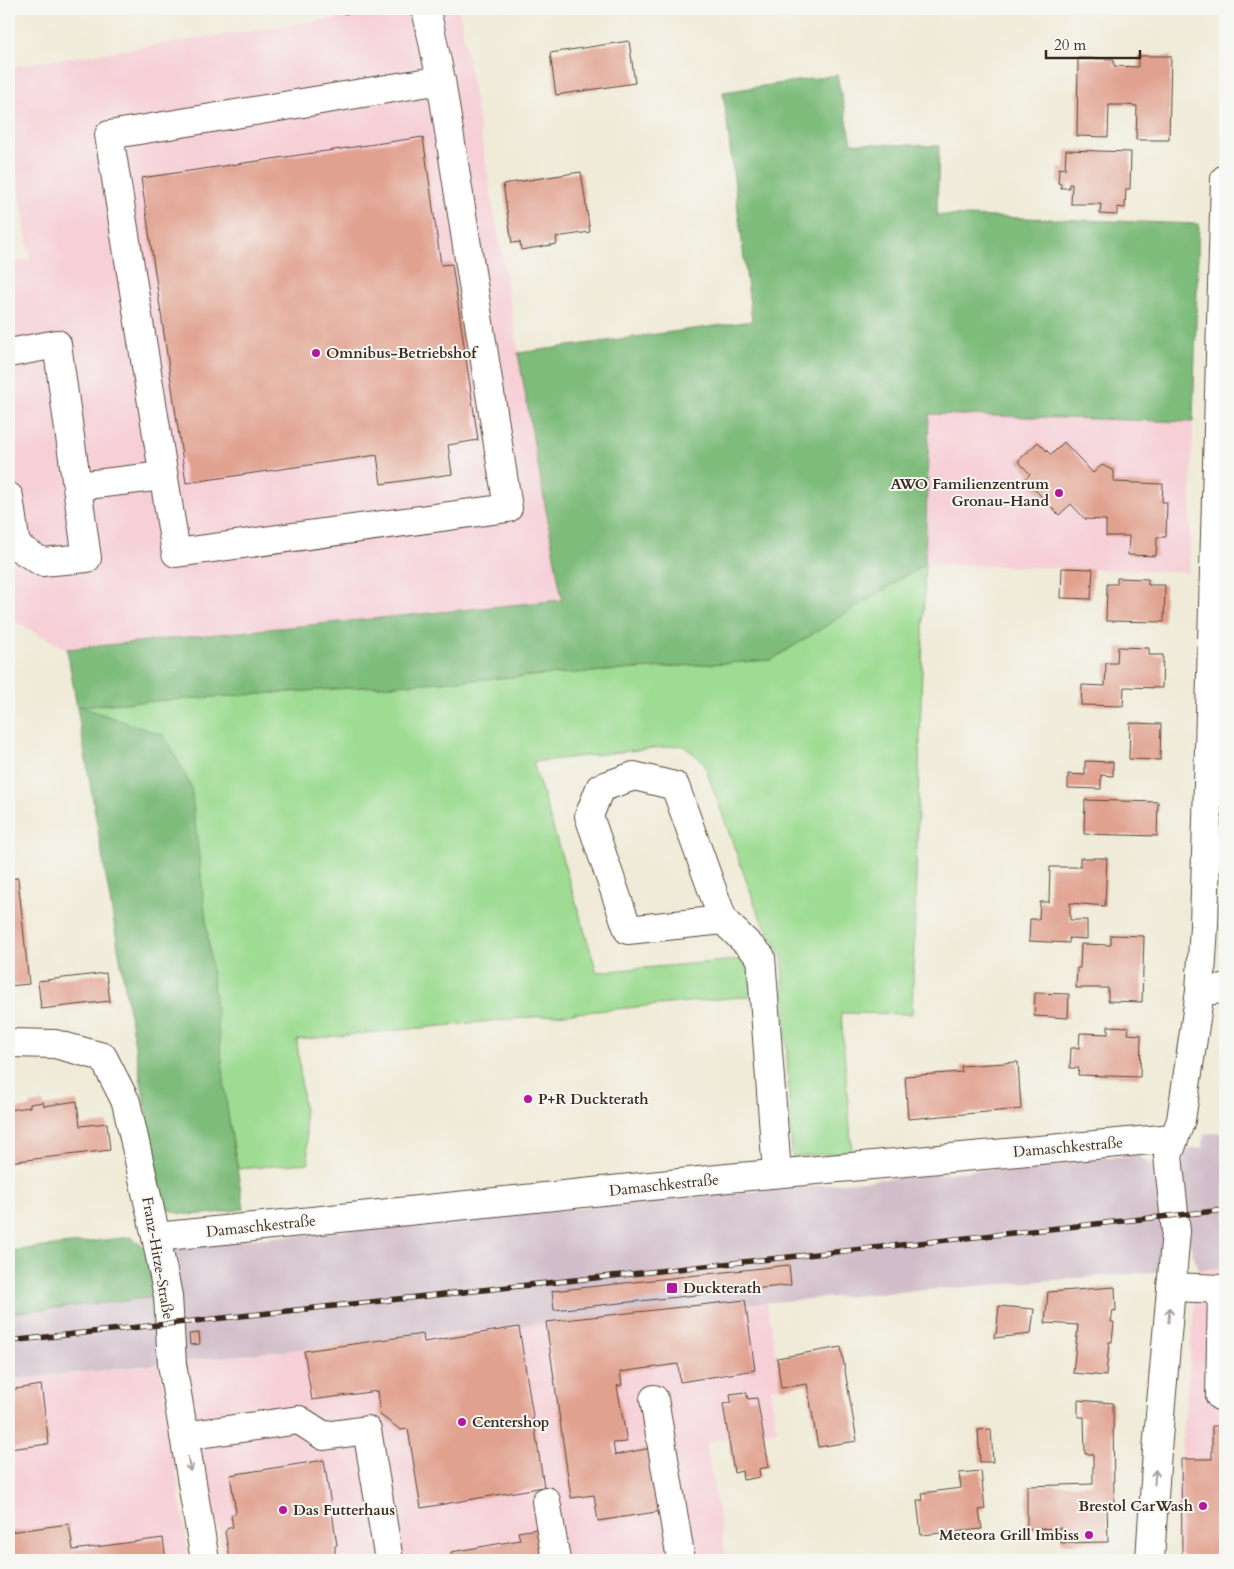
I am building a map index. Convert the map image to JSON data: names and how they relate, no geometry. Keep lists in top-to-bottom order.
{
  "streets": {
    "street": ["Damaschkestraße", "Franz-Hitze-Straße"]
  },
  "crossings": [
    ["Damaschkestraße", "Franz-Hitze-Straße"]
  ],
  "places": {
    "other": [
      "Omnibus-Betriebshof",
      "AWO Familienzentrum Gronau-Hand",
      "P+R Duckterath",
      "Centershop",
      "Brestol CarWash",
      "Das Futterhaus",
      "Meteora Grill Imbiss"
    ],
    "transit": ["Duckterath"]
  },
  "scale_bar": "20 m"
}
